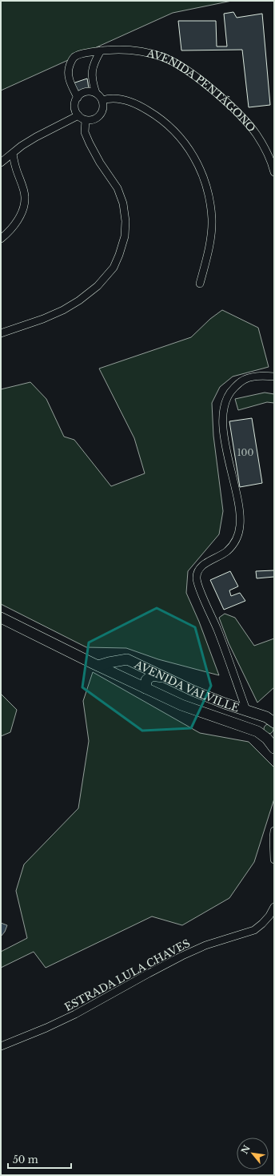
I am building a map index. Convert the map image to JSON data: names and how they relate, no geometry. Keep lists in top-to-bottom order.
{
  "streets": {
    "main road": ["AVENIDA VALVILLE"],
    "street": ["AVENIDA PENTÁGONO", "ESTRADA LULA CHAVES"]
  },
  "house_numbers": ["100"],
  "scale_bar": "50 m",
  "north": "top left"
}
